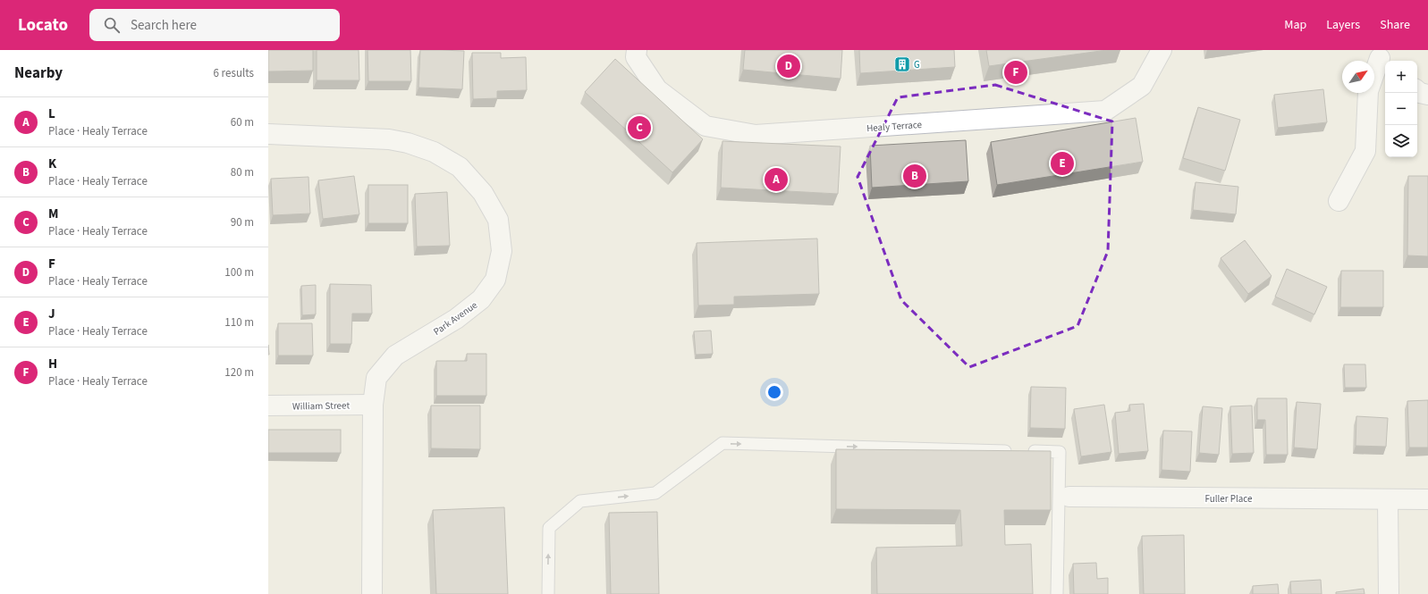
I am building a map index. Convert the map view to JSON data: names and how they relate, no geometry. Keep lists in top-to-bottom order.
{
  "streets": {
    "street": [
      "Healy Terrace",
      "Park Avenue",
      "William Street",
      "Fuller Place"
    ]
  },
  "crossings": [
    ["Park Avenue", "William Street"]
  ],
  "places": {
    "building": ["G"]
  },
  "north": "top right",
  "page": {
    "header": "Locato",
    "search": "Search here",
    "nav": ["Map", "Layers", "Share"],
    "heading": ["Nearby", "6 results"],
    "pins": [
      "D",
      "F",
      "C",
      "E",
      "B",
      "A"
    ],
    "map_buttons": ["+", "−"],
    "list": [
      {
        "mark": "A",
        "name": "L",
        "note": "Place · Healy Terrace",
        "value": "60 m"
      },
      {
        "mark": "B",
        "name": "K",
        "note": "Place · Healy Terrace",
        "value": "80 m"
      },
      {
        "mark": "C",
        "name": "M",
        "note": "Place · Healy Terrace",
        "value": "90 m"
      },
      {
        "mark": "D",
        "name": "F",
        "note": "Place · Healy Terrace",
        "value": "100 m"
      },
      {
        "mark": "E",
        "name": "J",
        "note": "Place · Healy Terrace",
        "value": "110 m"
      },
      {
        "mark": "F",
        "name": "H",
        "note": "Place · Healy Terrace",
        "value": "120 m"
      }
    ]
  }
}
